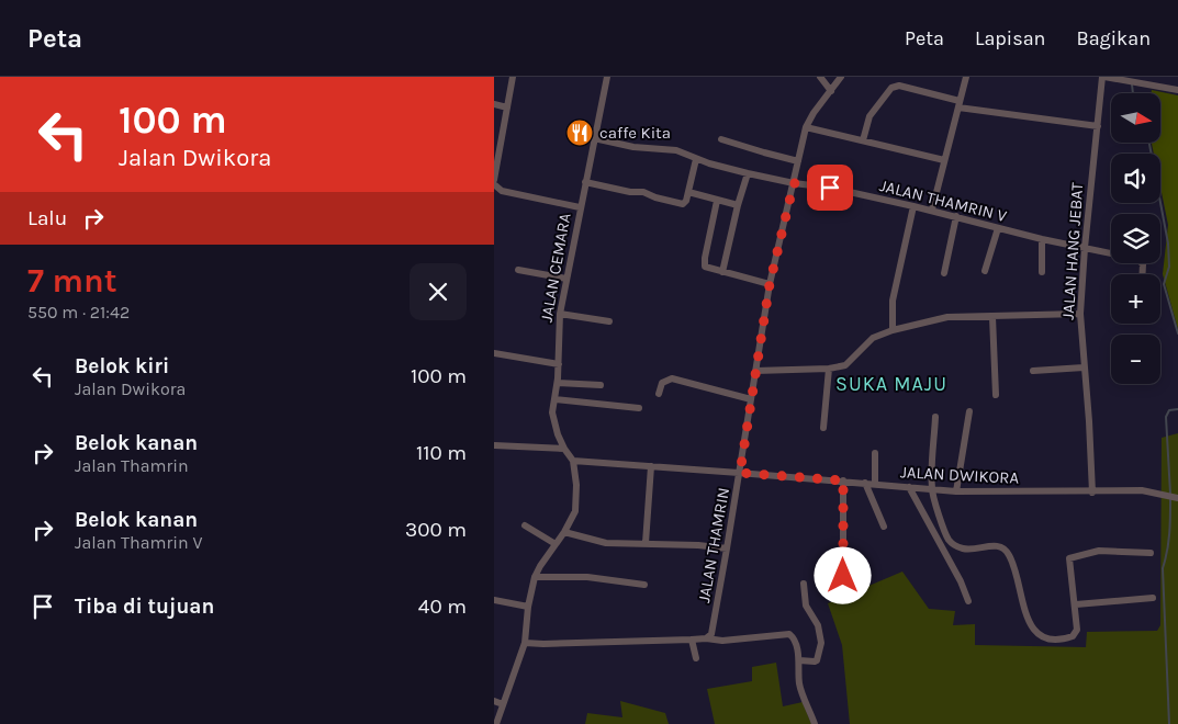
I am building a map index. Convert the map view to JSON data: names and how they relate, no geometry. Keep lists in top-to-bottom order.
{
  "streets": {
    "street": [
      "JALAN THAMRIN V",
      "JALAN HANG JEBAT",
      "JALAN CEMARA",
      "JALAN DWIKORA",
      "JALAN THAMRIN"
    ]
  },
  "crossings": [
    ["JALAN THAMRIN V", "JALAN HANG JEBAT"],
    ["JALAN THAMRIN V", "JALAN CEMARA"],
    ["JALAN THAMRIN V", "JALAN THAMRIN"],
    ["JALAN HANG JEBAT", "JALAN DWIKORA"],
    ["JALAN DWIKORA", "JALAN THAMRIN"]
  ],
  "districts": ["SUKA MAJU"],
  "places": {
    "restaurant": ["caffe Kita"]
  },
  "north": "right",
  "page": {
    "header": "Peta",
    "nav": ["Peta", "Lapisan", "Bagikan"],
    "turn": ["100 m", "Jalan Dwikora"],
    "map_buttons": ["+", "−"],
    "then": "Lalu",
    "heading": ["7 mnt", "550 m · 21:42"],
    "list": [
      {
        "name": "Belok kiri",
        "note": "Jalan Dwikora",
        "value": "100 m"
      },
      {
        "name": "Belok kanan",
        "note": "Jalan Thamrin",
        "value": "110 m"
      },
      {
        "name": "Belok kanan",
        "note": "Jalan Thamrin V",
        "value": "300 m"
      },
      {
        "name": "Tiba di tujuan",
        "value": "40 m"
      }
    ]
  }
}
